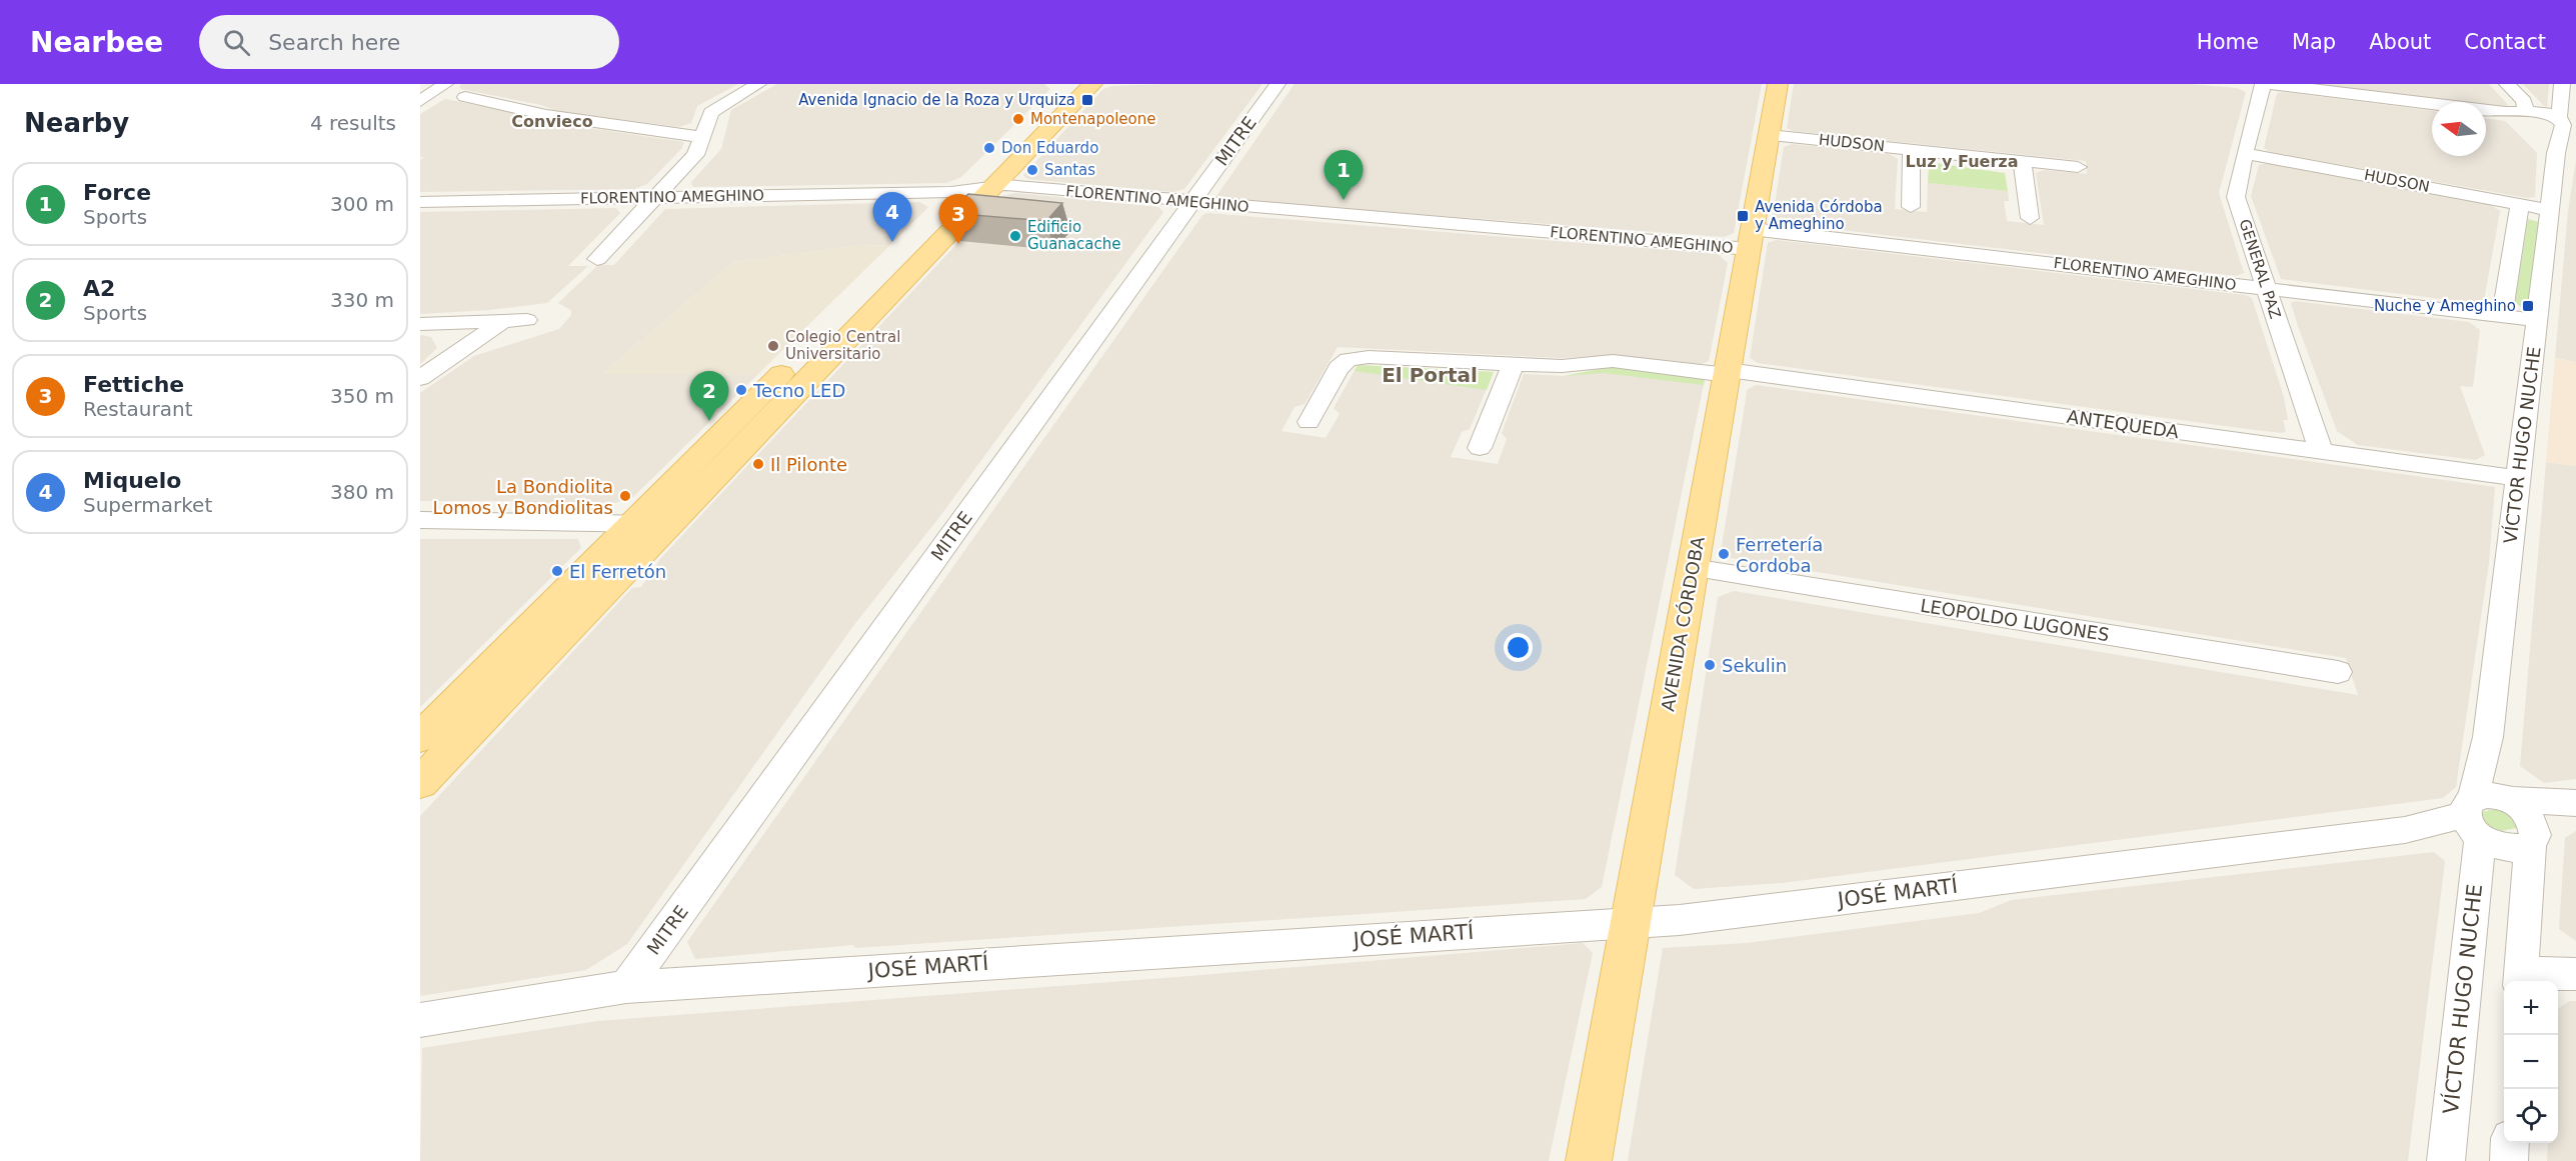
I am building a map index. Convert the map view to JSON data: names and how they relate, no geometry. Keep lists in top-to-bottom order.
{
  "streets": {
    "main road": ["AVENIDA CÓRDOBA"],
    "street": [
      "MITRE",
      "HUDSON",
      "FLORENTINO AMEGHINO",
      "GENERAL PAZ",
      "ANTEQUEDA",
      "VÍCTOR HUGO NUCHE",
      "LEOPOLDO LUGONES",
      "JOSÉ MARTÍ"
    ]
  },
  "crossings": [
    ["MITRE", "FLORENTINO AMEGHINO"],
    ["MITRE", "JOSÉ MARTÍ"],
    ["HUDSON", "GENERAL PAZ"],
    ["HUDSON", "VÍCTOR HUGO NUCHE"],
    ["HUDSON", "AVENIDA CÓRDOBA"],
    ["FLORENTINO AMEGHINO", "GENERAL PAZ"],
    ["FLORENTINO AMEGHINO", "VÍCTOR HUGO NUCHE"],
    ["FLORENTINO AMEGHINO", "AVENIDA CÓRDOBA"],
    ["GENERAL PAZ", "ANTEQUEDA"],
    ["ANTEQUEDA", "VÍCTOR HUGO NUCHE"],
    ["ANTEQUEDA", "AVENIDA CÓRDOBA"],
    ["VÍCTOR HUGO NUCHE", "JOSÉ MARTÍ"],
    ["LEOPOLDO LUGONES", "AVENIDA CÓRDOBA"],
    ["AVENIDA CÓRDOBA", "JOSÉ MARTÍ"]
  ],
  "districts": ["Convieco", "Luz y Fuerza", "El Portal"],
  "places": {
    "transit": ["Avenida Ignacio de la Roza y Urquiza", "Avenida Córdoba y Ameghino", "Nuche y Ameghino"],
    "other": [
      "Montenapoleone",
      "Don Eduardo",
      "Santas",
      "Edificio Guanacache",
      "Colegio Central Universitario",
      "Tecno LED",
      "Il Pilonte",
      "La Bondiolita Lomos y Bondiolitas",
      "Ferretería Cordoba",
      "El Ferretón",
      "Sekulin"
    ]
  },
  "north": "left",
  "page": {
    "header": "Nearbee",
    "search": "Search here",
    "nav": [
      "Home",
      "Map",
      "About",
      "Contact"
    ],
    "heading": ["Nearby", "4 results"],
    "pins": [
      "1",
      "4",
      "3",
      "2"
    ],
    "list": [
      {
        "mark": "1",
        "name": "Force",
        "note": "Sports",
        "value": "300 m"
      },
      {
        "mark": "2",
        "name": "A2",
        "note": "Sports",
        "value": "330 m"
      },
      {
        "mark": "3",
        "name": "Fettiche",
        "note": "Restaurant",
        "value": "350 m"
      },
      {
        "mark": "4",
        "name": "Miquelo",
        "note": "Supermarket",
        "value": "380 m"
      }
    ],
    "map_buttons": ["+", "−"]
  }
}
